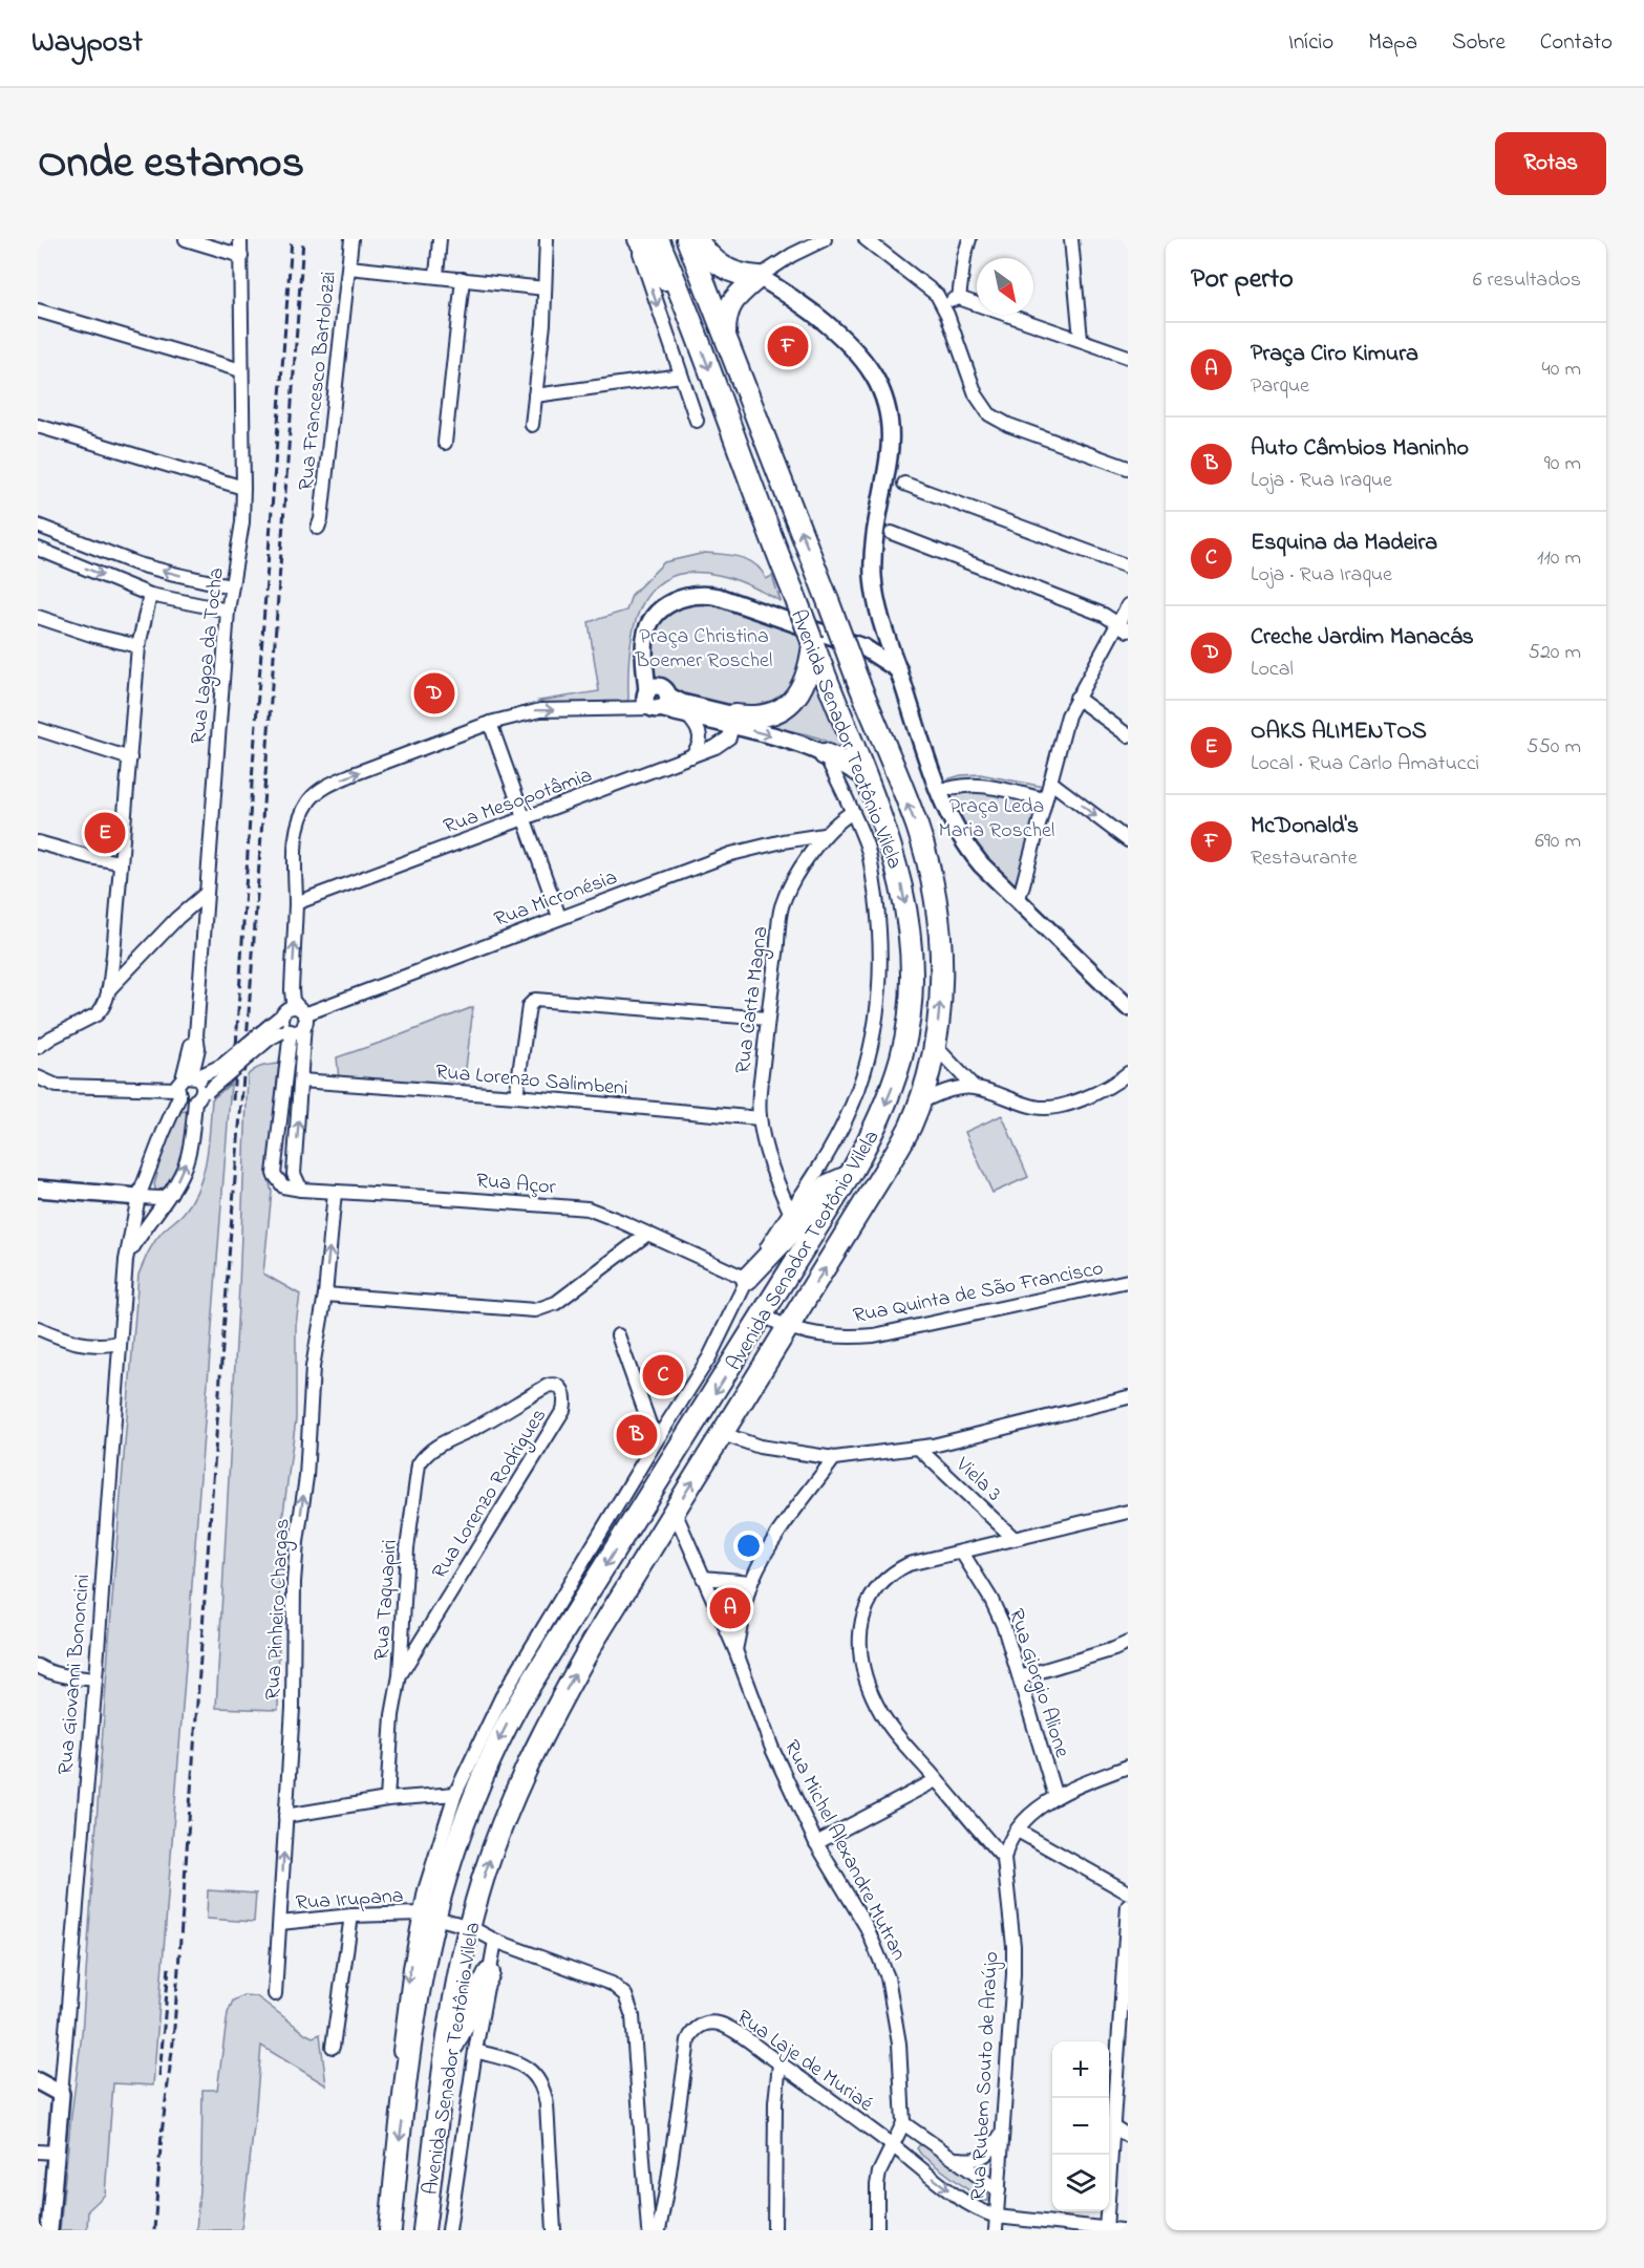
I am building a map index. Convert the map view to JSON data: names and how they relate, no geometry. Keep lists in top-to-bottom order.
{
  "streets": {
    "main road": ["Avenida Senador Teotônio Vilela"],
    "street": [
      "Rua Francesco Bartolozzi",
      "Rua Lagoa da Tocha",
      "Rua Mesopotâmia",
      "Rua Micronésia",
      "Rua Carta Magna",
      "Rua Lorenzo Salimbeni",
      "Rua Açor",
      "Rua Quinta de São Francisco",
      "Viela 3",
      "Rua Lorenzo Rodrigues",
      "Rua Taquapiri",
      "Rua Pinheiro Chargas",
      "Rua Giovanni Bononcini",
      "Rua Giorgio Alione",
      "Rua Michel Alexandre Mutran",
      "Rua Irupana",
      "Rua Laje de Muriaé",
      "Rua Rubem Souto de Araújo"
    ]
  },
  "crossings": [
    ["Avenida Senador Teotônio Vilela", "Rua Carta Magna"],
    ["Avenida Senador Teotônio Vilela", "Rua Açor"],
    ["Avenida Senador Teotônio Vilela", "Rua Quinta de São Francisco"],
    ["Avenida Senador Teotônio Vilela", "Rua Michel Alexandre Mutran"],
    ["Avenida Senador Teotônio Vilela", "Rua Irupana"],
    ["Rua Micronésia", "Rua Carta Magna"],
    ["Rua Micronésia", "Rua Açor"],
    ["Rua Carta Magna", "Rua Lorenzo Salimbeni"],
    ["Rua Açor", "Rua Pinheiro Chargas"],
    ["Rua Lorenzo Rodrigues", "Rua Taquapiri"],
    ["Rua Pinheiro Chargas", "Rua Irupana"],
    ["Rua Michel Alexandre Mutran", "Rua Laje de Muriaé"],
    ["Rua Laje de Muriaé", "Rua Rubem Souto de Araújo"]
  ],
  "one_way": ["Rua Pinheiro Chargas"],
  "parks": ["Praça Christina Boemer Roschel", "Praça Leda Maria Roschel"],
  "north": "bottom right",
  "page": {
    "header": "Waypost",
    "nav": [
      "Início",
      "Mapa",
      "Sobre",
      "Contato"
    ],
    "title": "Onde estamos",
    "buttons": "Rotas",
    "heading": ["Por perto", "6 resultados"],
    "list": [
      {
        "mark": "A",
        "name": "Praça Ciro Kimura",
        "note": "Parque",
        "value": "40 m"
      },
      {
        "mark": "B",
        "name": "Auto Câmbios Maninho",
        "note": "Loja · Rua Iraque",
        "value": "90 m"
      },
      {
        "mark": "C",
        "name": "Esquina da Madeira",
        "note": "Loja · Rua Iraque",
        "value": "110 m"
      },
      {
        "mark": "D",
        "name": "Creche Jardim Manacás",
        "note": "Local",
        "value": "520 m"
      },
      {
        "mark": "E",
        "name": "OAKS ALIMENTOS",
        "note": "Local · Rua Carlo Amatucci",
        "value": "550 m"
      },
      {
        "mark": "F",
        "name": "McDonald's",
        "note": "Restaurante",
        "value": "690 m"
      }
    ],
    "pins": [
      "F",
      "D",
      "E",
      "C",
      "B",
      "A"
    ],
    "map_buttons": ["+", "−"]
  }
}
